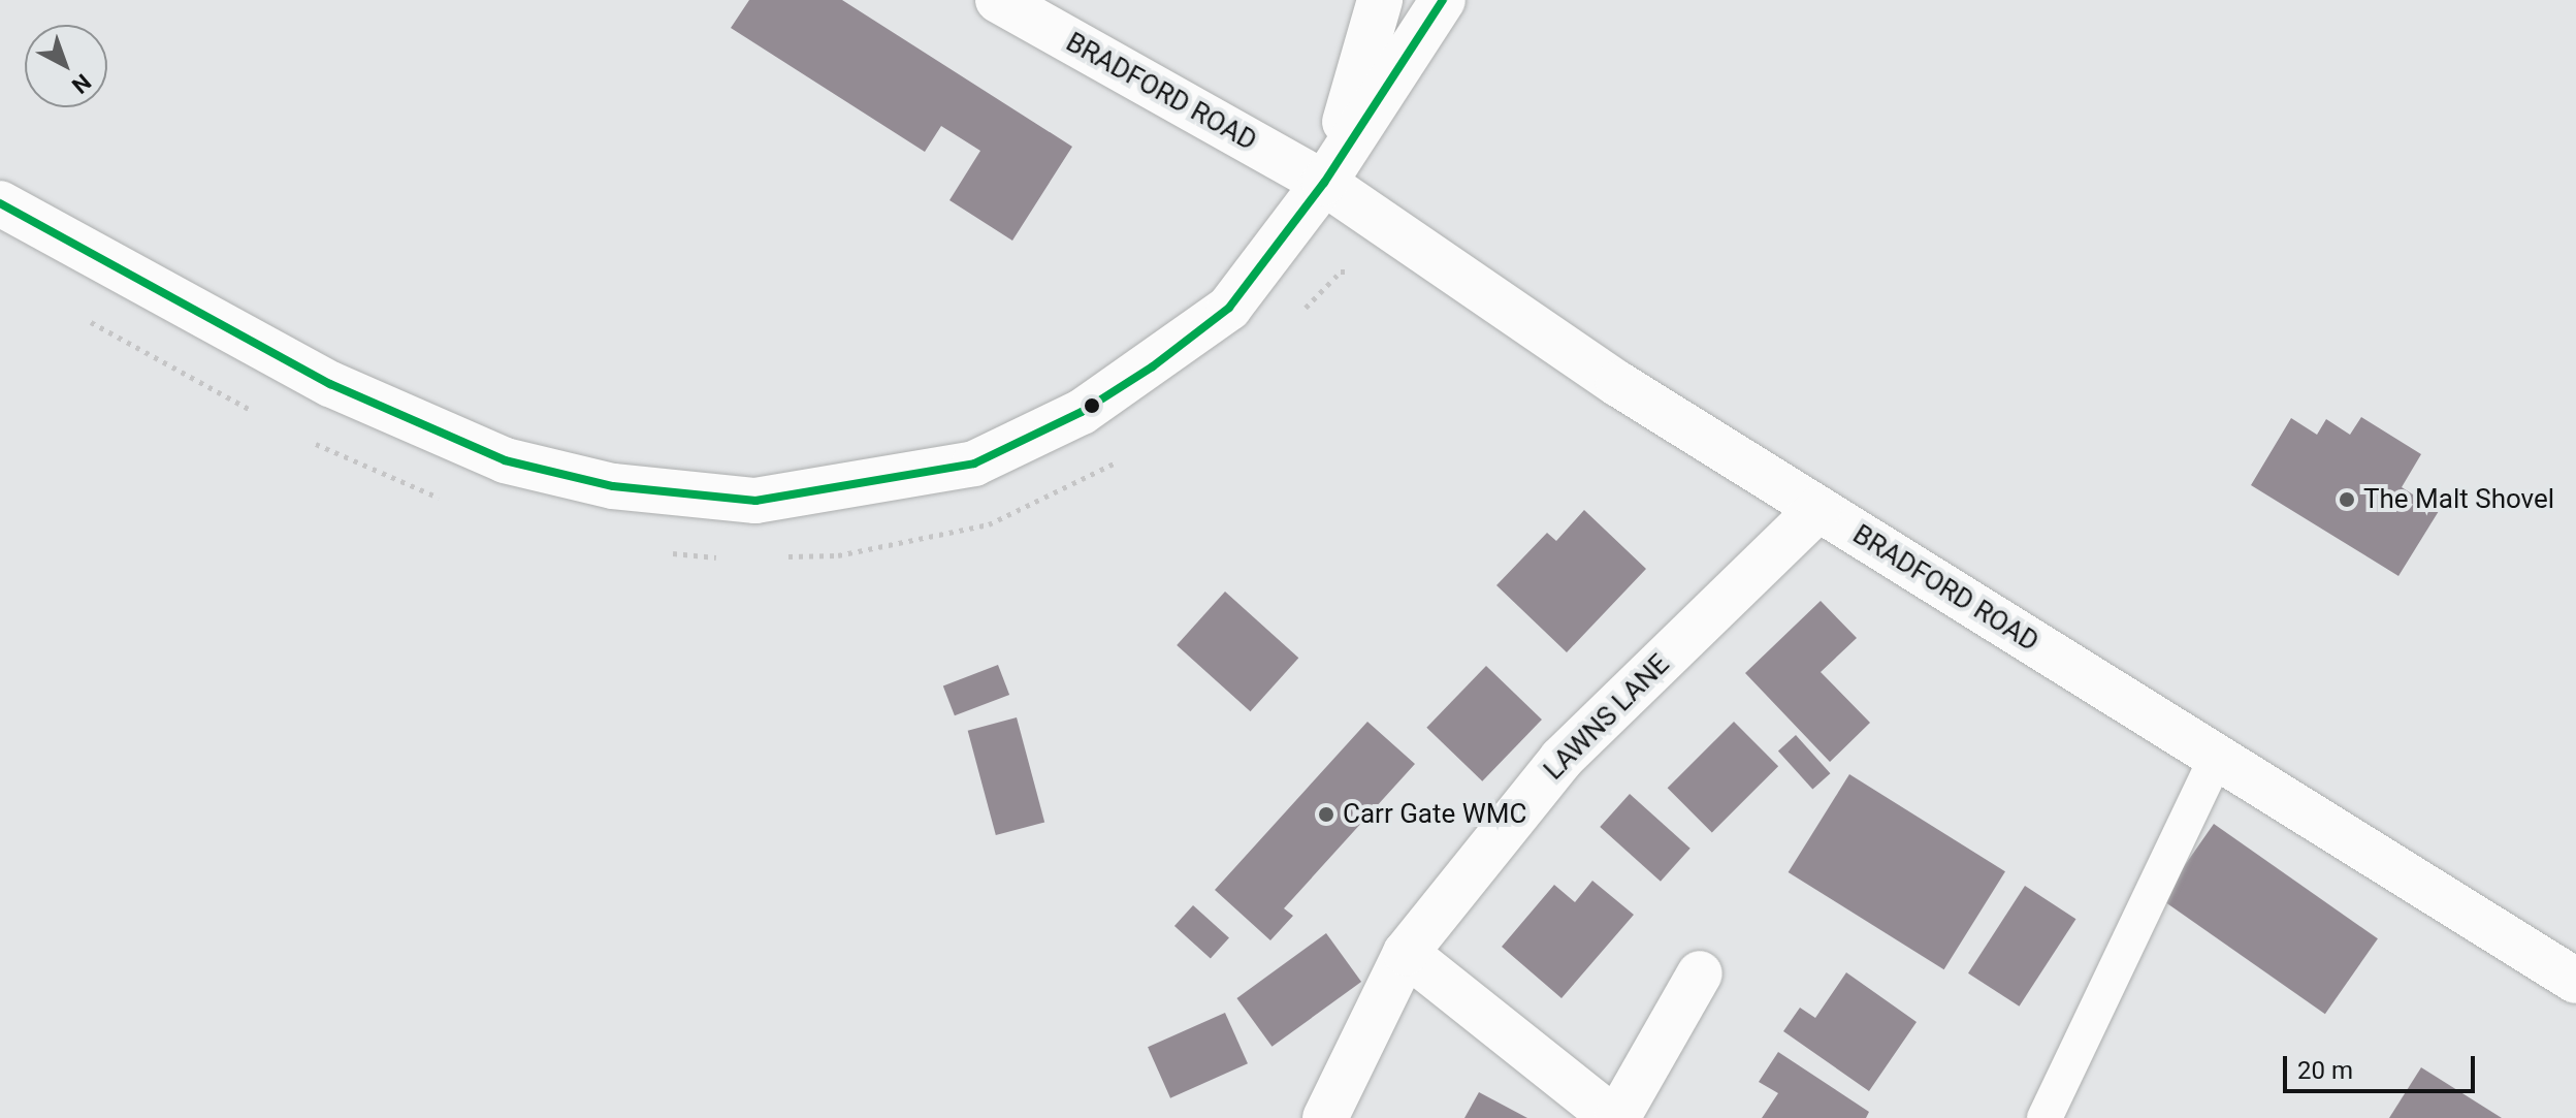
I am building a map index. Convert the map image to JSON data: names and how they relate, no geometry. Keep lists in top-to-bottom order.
{
  "streets": {
    "main road": ["BRADFORD ROAD", "LAWNS LANE"]
  },
  "crossings": [
    ["BRADFORD ROAD", "LAWNS LANE"]
  ],
  "places": ["The Malt Shovel", "Carr Gate WMC"],
  "scale_bar": "20 m",
  "north": "bottom right"
}
